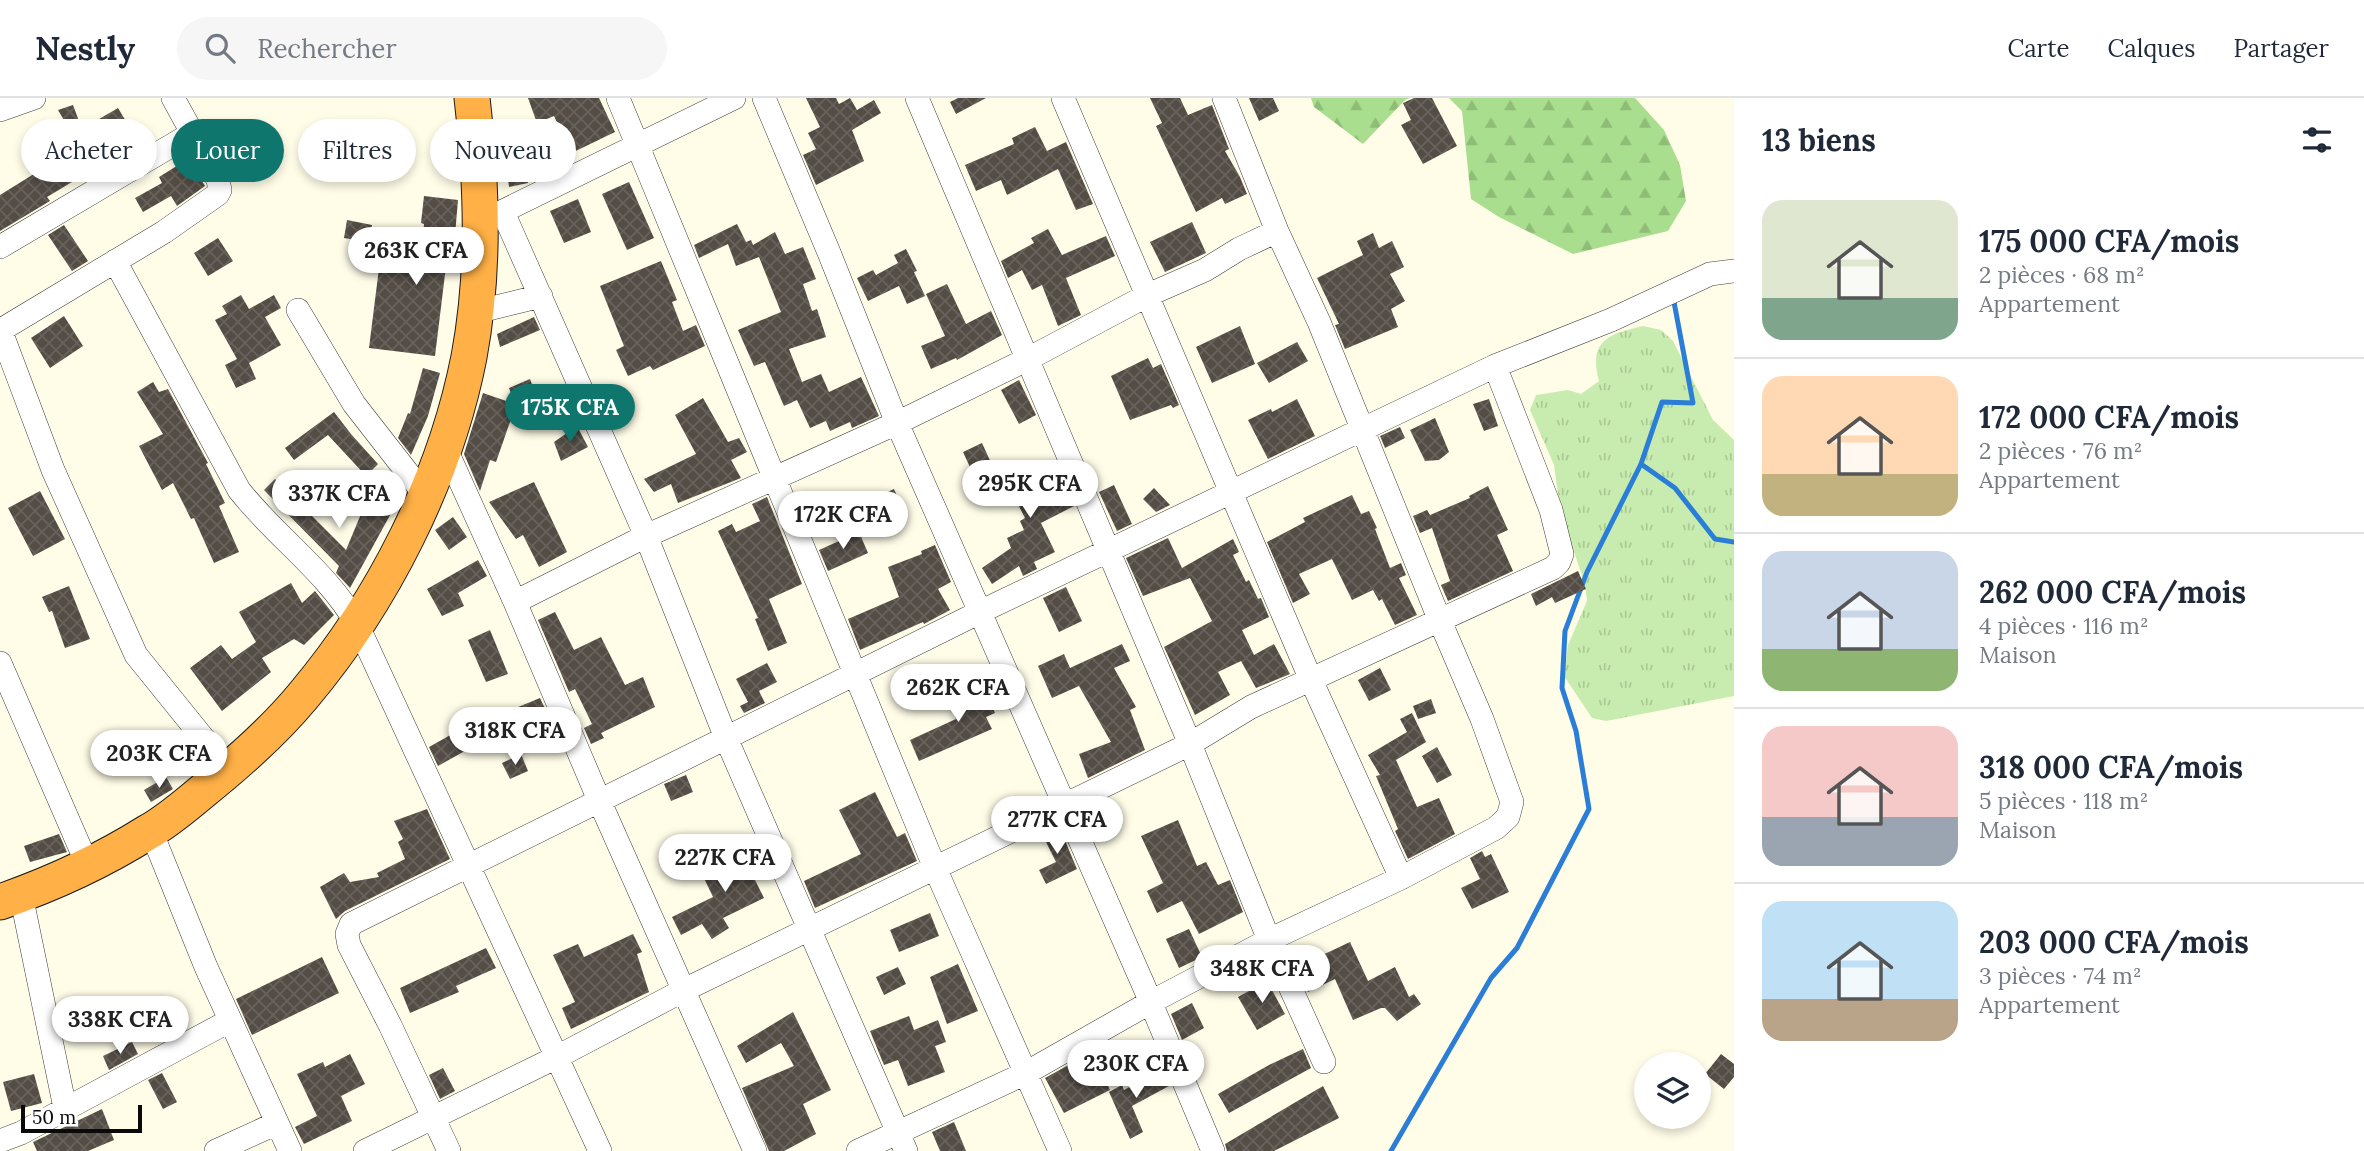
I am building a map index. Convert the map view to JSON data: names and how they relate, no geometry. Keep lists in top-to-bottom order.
{
  "scale_bar": "50 m",
  "page": {
    "header": "Nestly",
    "search": "Rechercher",
    "nav": ["Carte", "Calques", "Partager"],
    "heading": "13 biens",
    "chip": [
      "Acheter",
      "Louer",
      "Filtres",
      "Nouveau"
    ],
    "list": [
      {
        "name": "175 000 CFA/mois",
        "note": "2 pièces · 68 m² · Appartement"
      },
      {
        "name": "172 000 CFA/mois",
        "note": "2 pièces · 76 m² · Appartement"
      },
      {
        "name": "262 000 CFA/mois",
        "note": "4 pièces · 116 m² · Maison"
      },
      {
        "name": "318 000 CFA/mois",
        "note": "5 pièces · 118 m² · Maison"
      },
      {
        "name": "203 000 CFA/mois",
        "note": "3 pièces · 74 m² · Appartement"
      }
    ],
    "price": [
      "263K CFA",
      "175K CFA",
      "295K CFA",
      "337K CFA",
      "172K CFA",
      "262K CFA",
      "318K CFA",
      "203K CFA",
      "277K CFA",
      "227K CFA",
      "348K CFA",
      "338K CFA",
      "230K CFA"
    ],
    "scale": "50 m"
  }
}
